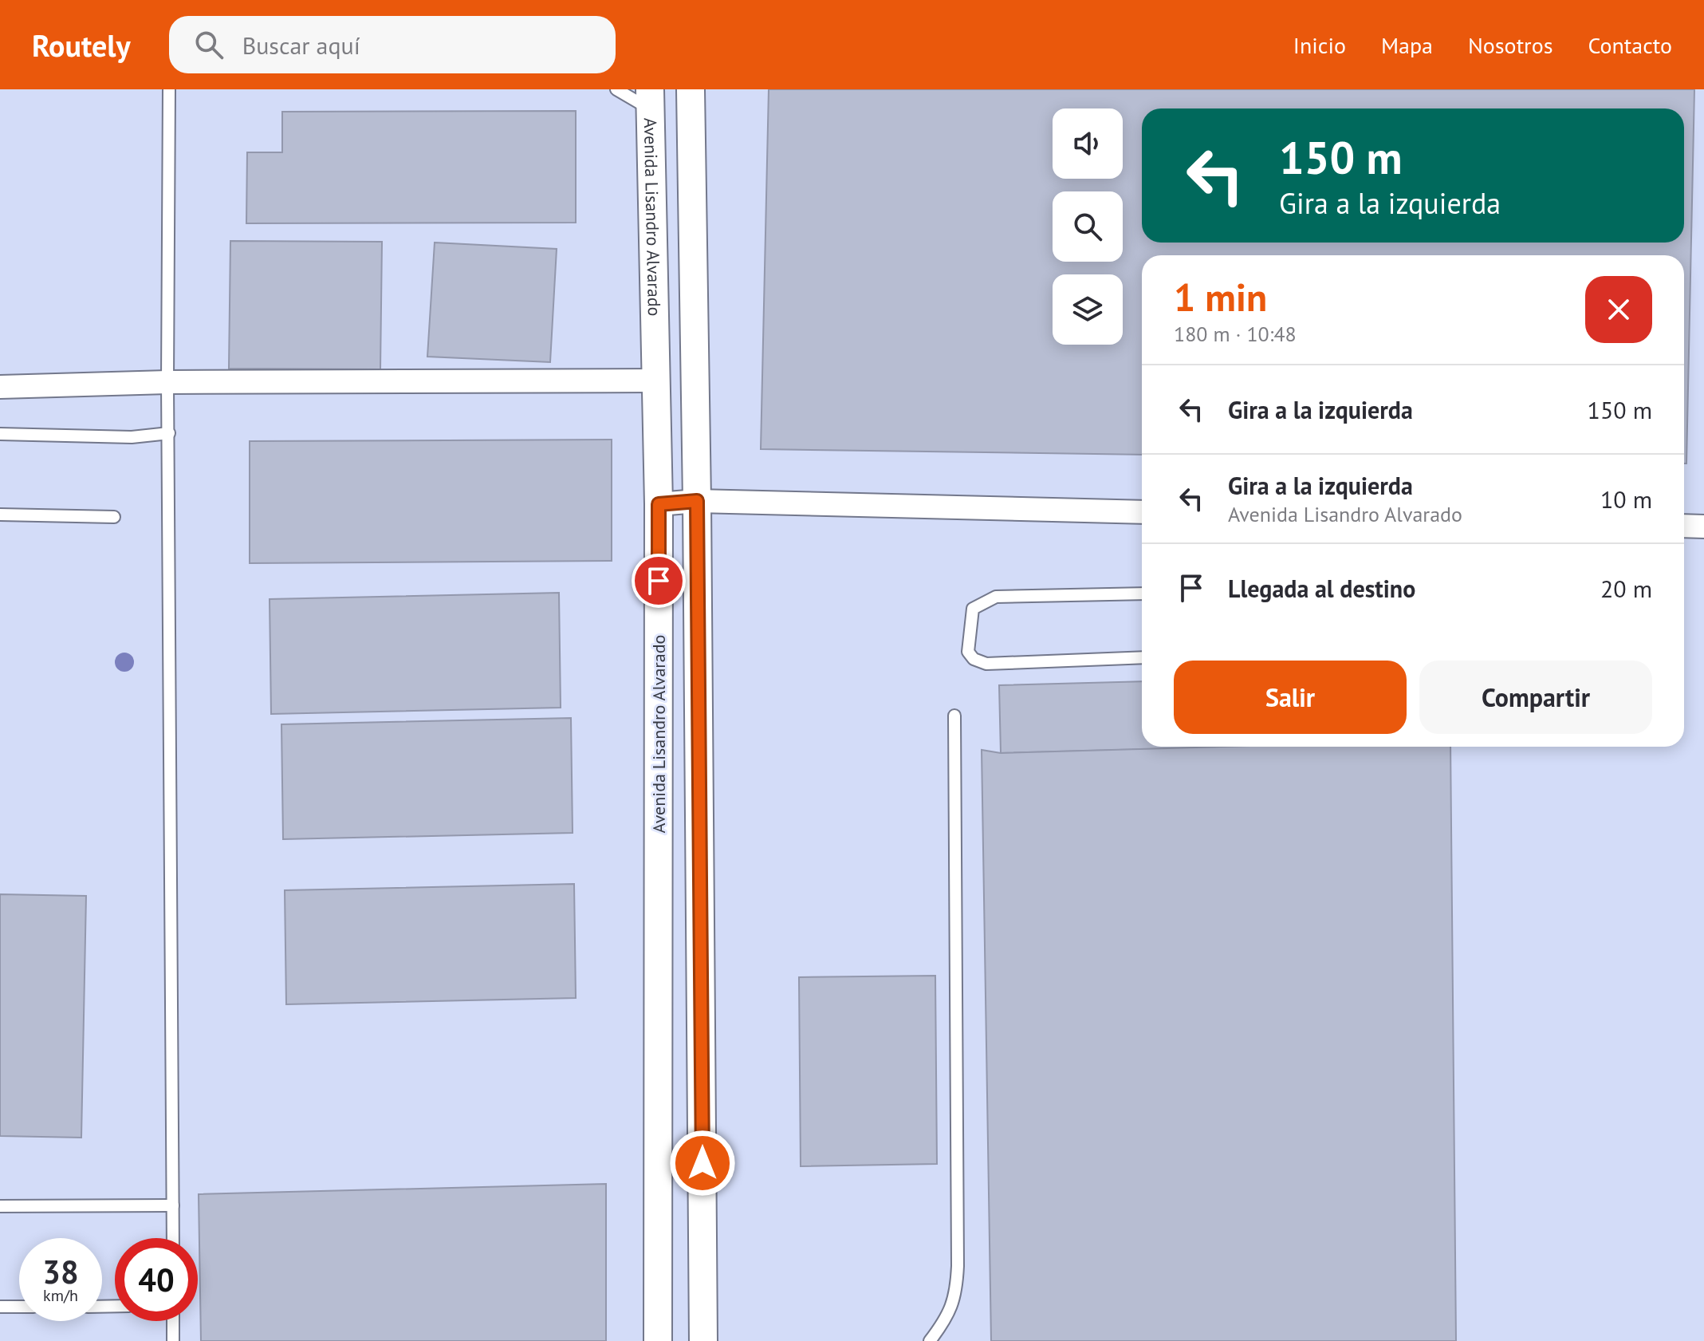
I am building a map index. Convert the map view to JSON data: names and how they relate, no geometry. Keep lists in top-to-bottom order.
{
  "streets": {
    "street": ["Avenida Lisandro Alvarado"]
  },
  "page": {
    "header": "Routely",
    "search": "Buscar aquí",
    "nav": [
      "Inicio",
      "Mapa",
      "Nosotros",
      "Contacto"
    ],
    "turn": ["150 m", "Gira a la izquierda"],
    "heading": ["1 min", "180 m · 10:48"],
    "list": [
      {
        "name": "Gira a la izquierda",
        "value": "150 m"
      },
      {
        "name": "Gira a la izquierda",
        "note": "Avenida Lisandro Alvarado",
        "value": "10 m"
      },
      {
        "name": "Llegada al destino",
        "value": "20 m"
      }
    ],
    "buttons": ["Salir", "Compartir"],
    "speed": "38 km/h",
    "limit": "40"
  }
}
